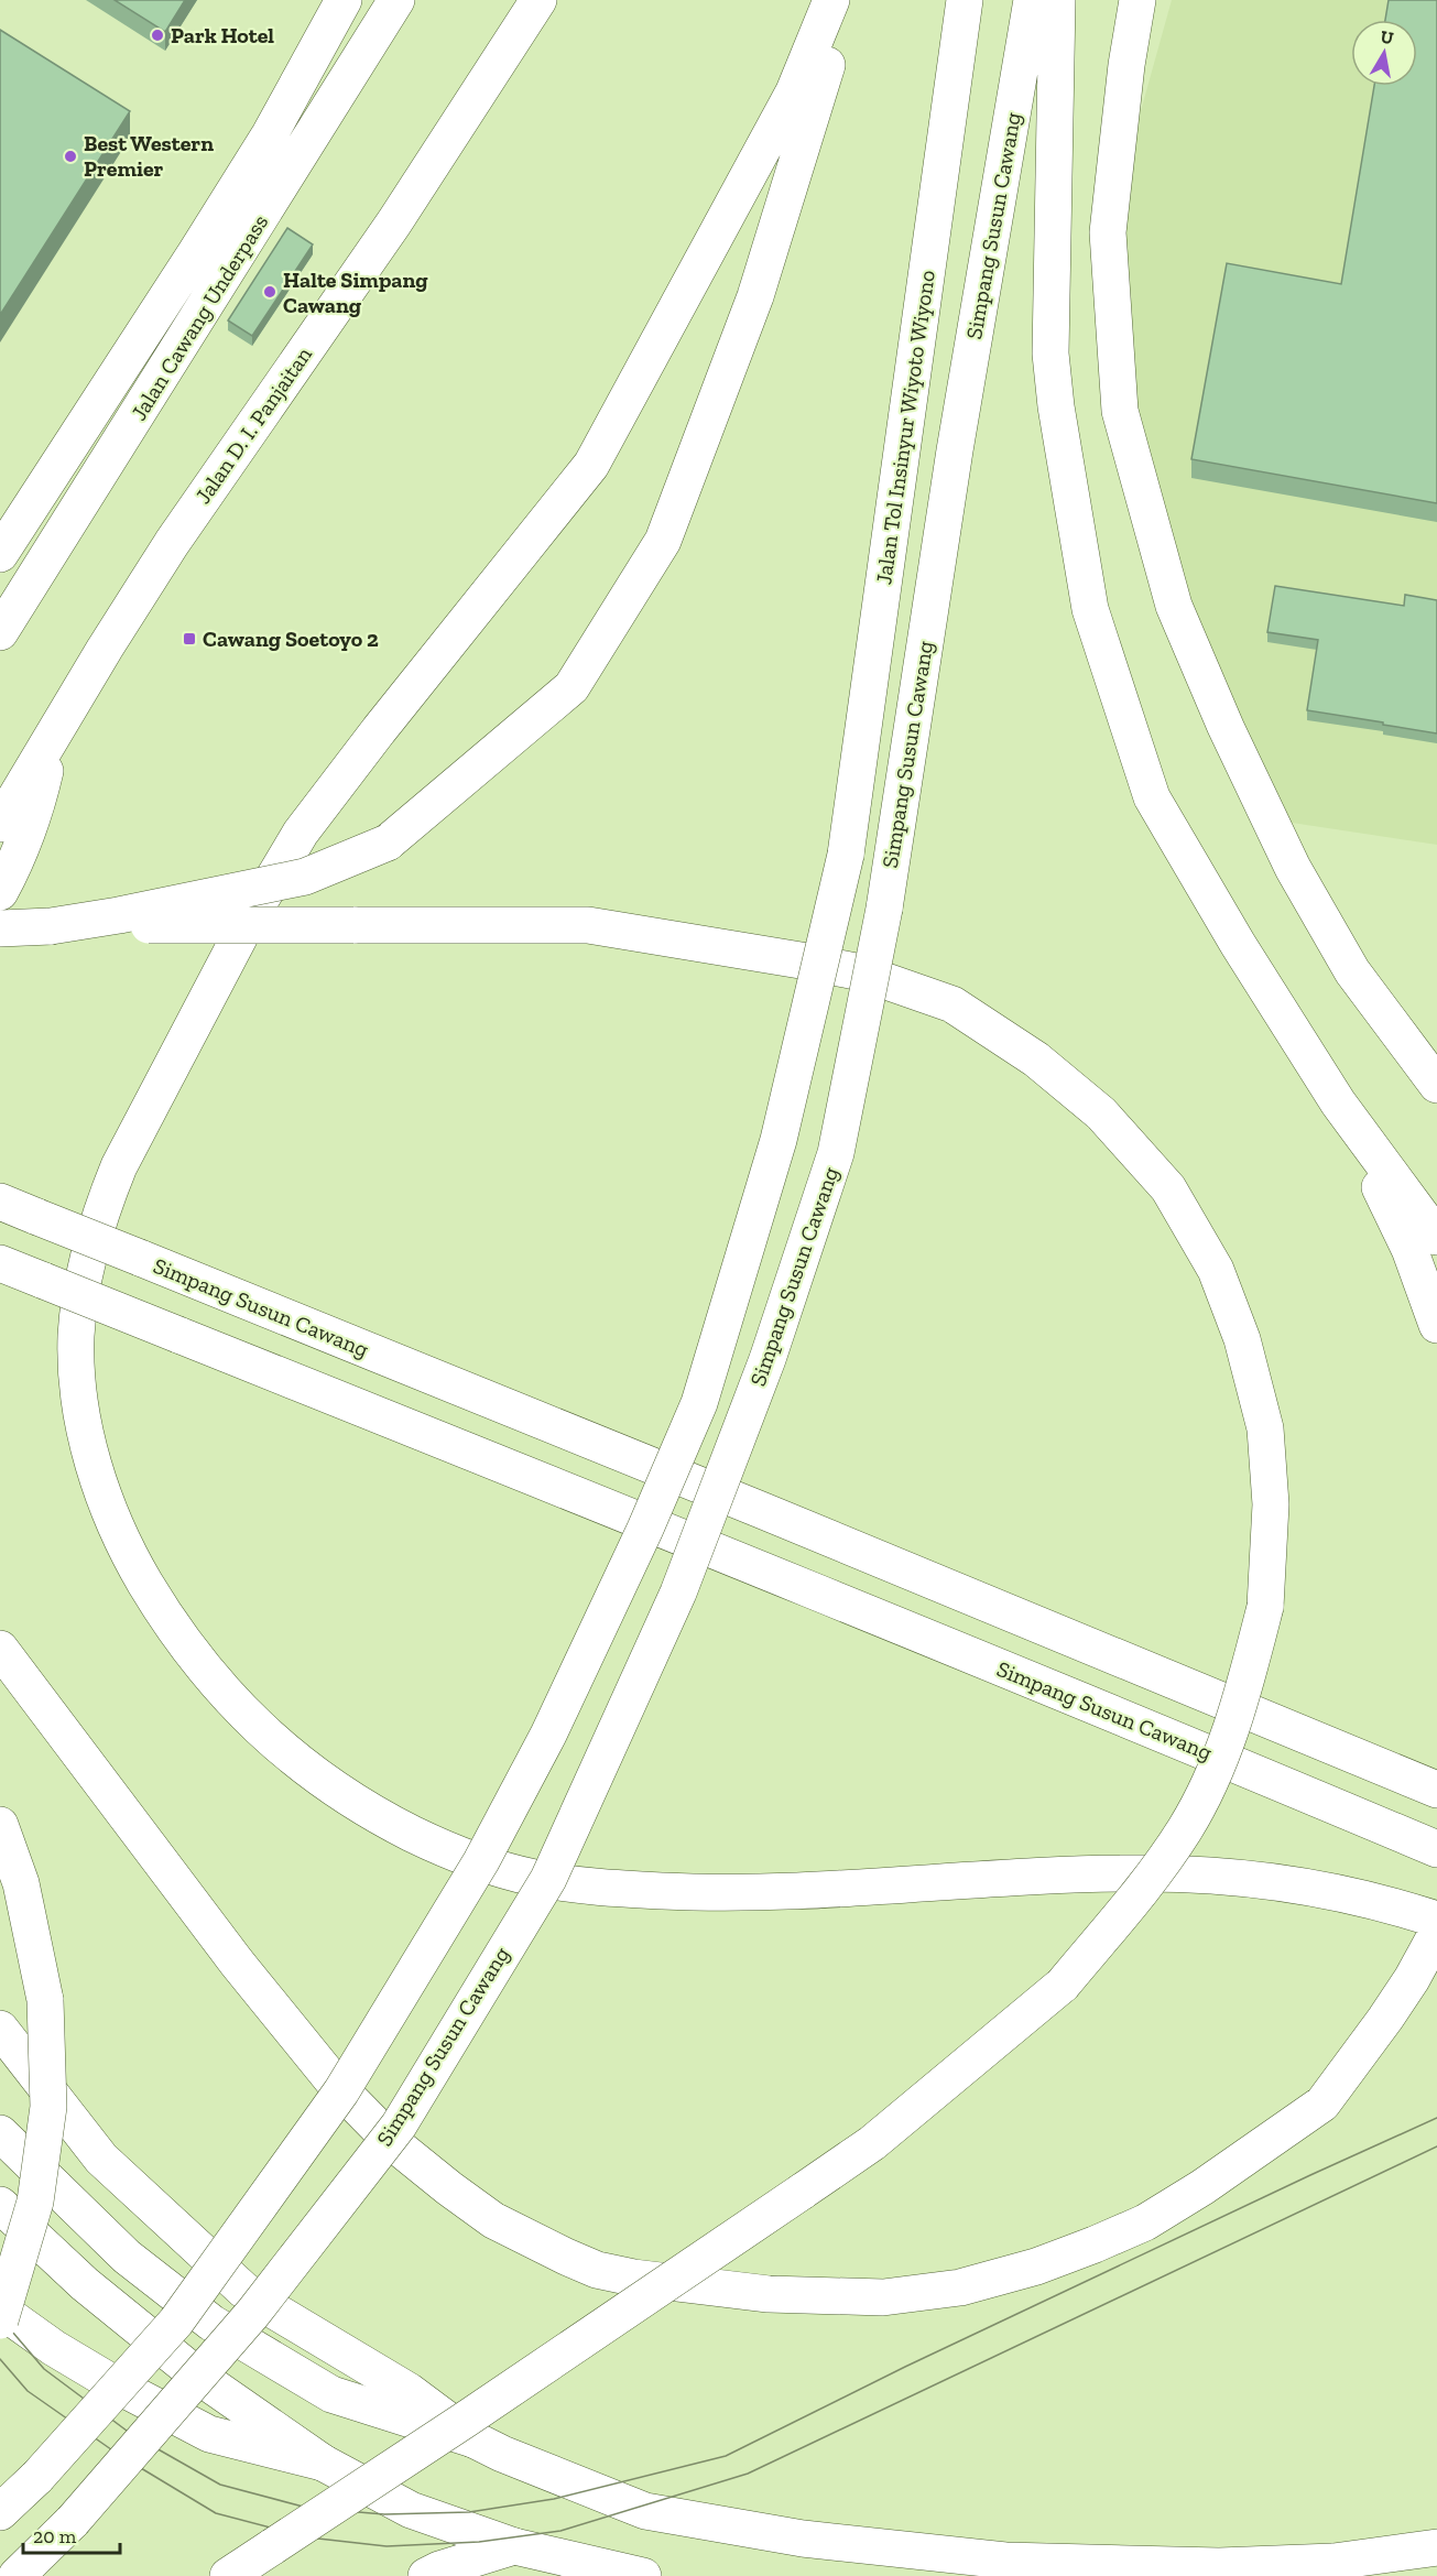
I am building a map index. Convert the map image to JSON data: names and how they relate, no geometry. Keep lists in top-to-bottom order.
{
  "streets": {
    "main road": [
      "Simpang Susun Cawang",
      "Jalan Cawang Underpass",
      "Jalan D. I. Panjaitan",
      "Jalan Tol Insinyur Wiyoto Wiyono"
    ]
  },
  "places": {
    "other": ["Park Hotel", "Best Western Premier", "Halte Simpang Cawang"],
    "transit": ["Cawang Soetoyo 2"]
  },
  "scale_bar": "20 m",
  "north": "top"
}
